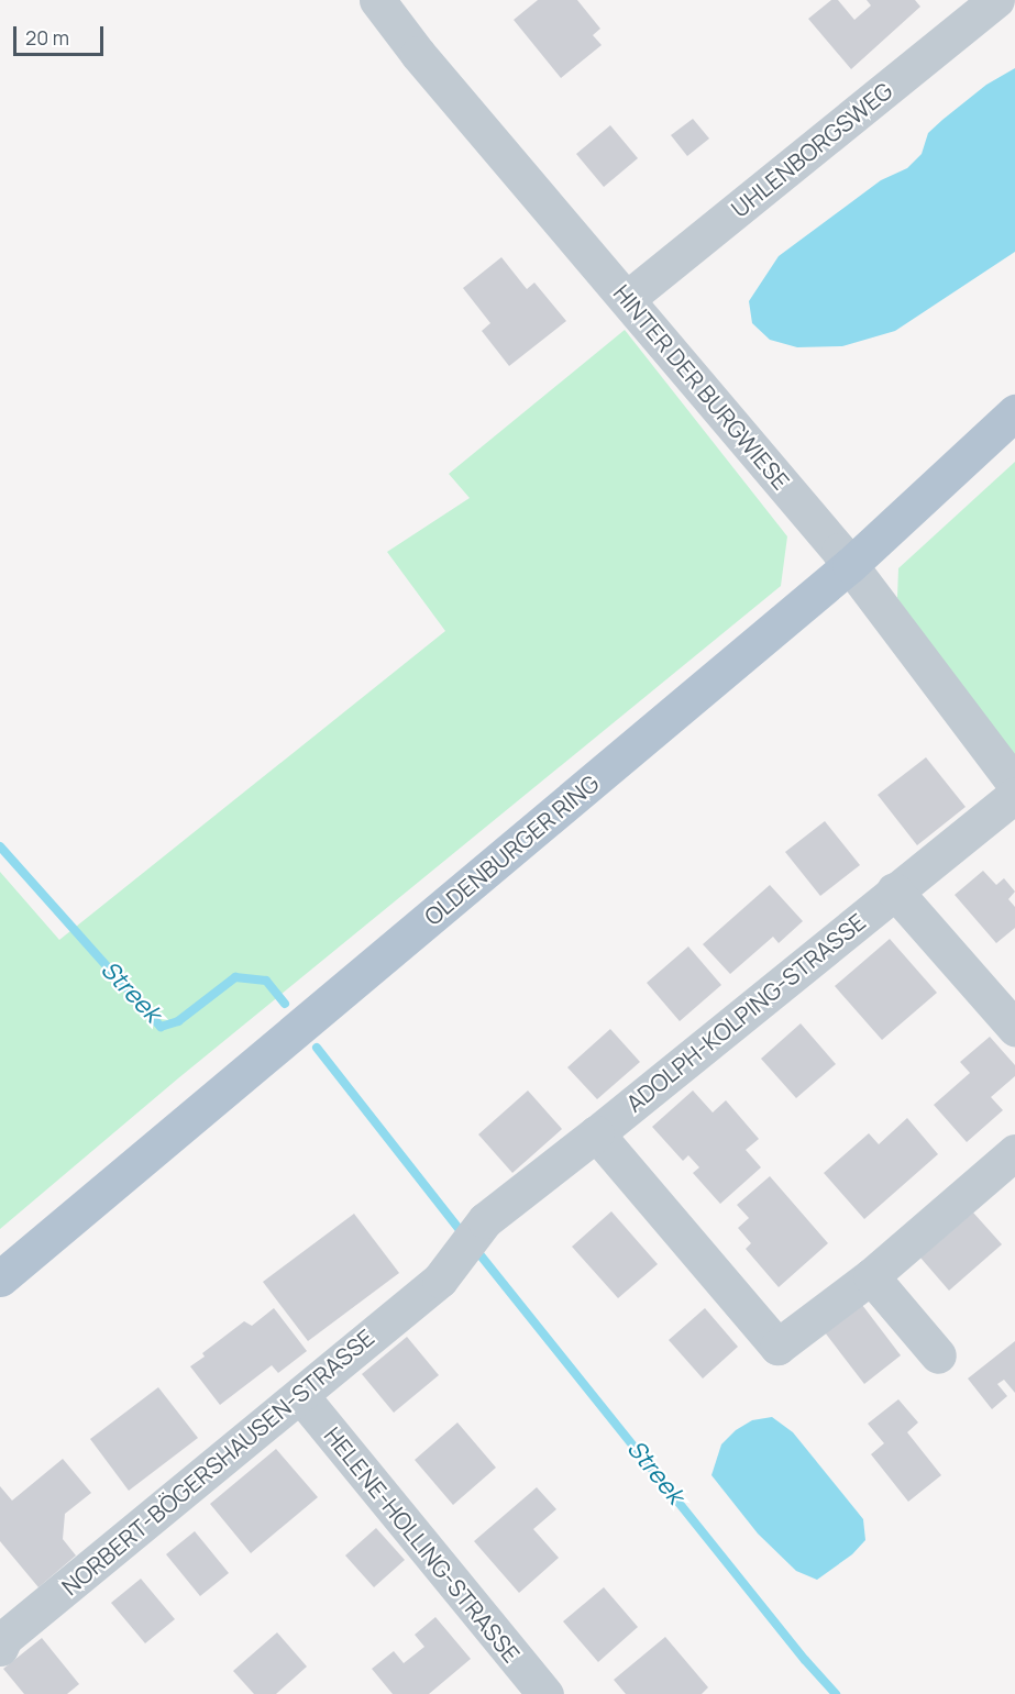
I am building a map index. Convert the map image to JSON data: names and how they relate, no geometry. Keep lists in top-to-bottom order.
{
  "streets": {
    "main road": ["OLDENBURGER RING"],
    "street": [
      "UHLENBORGSWEG",
      "HINTER DER BURGWIESE",
      "ADOLPH-KOLPING-STRASSE",
      "NORBERT-BÖGERSHAUSEN-STRASSE",
      "HELENE-HOLLING-STRASSE"
    ]
  },
  "crossings": [
    ["UHLENBORGSWEG", "HINTER DER BURGWIESE"],
    ["HINTER DER BURGWIESE", "OLDENBURGER RING"],
    ["ADOLPH-KOLPING-STRASSE", "NORBERT-BÖGERSHAUSEN-STRASSE"],
    ["NORBERT-BÖGERSHAUSEN-STRASSE", "HELENE-HOLLING-STRASSE"]
  ],
  "water": ["Streek"],
  "scale_bar": "20 m"
}
